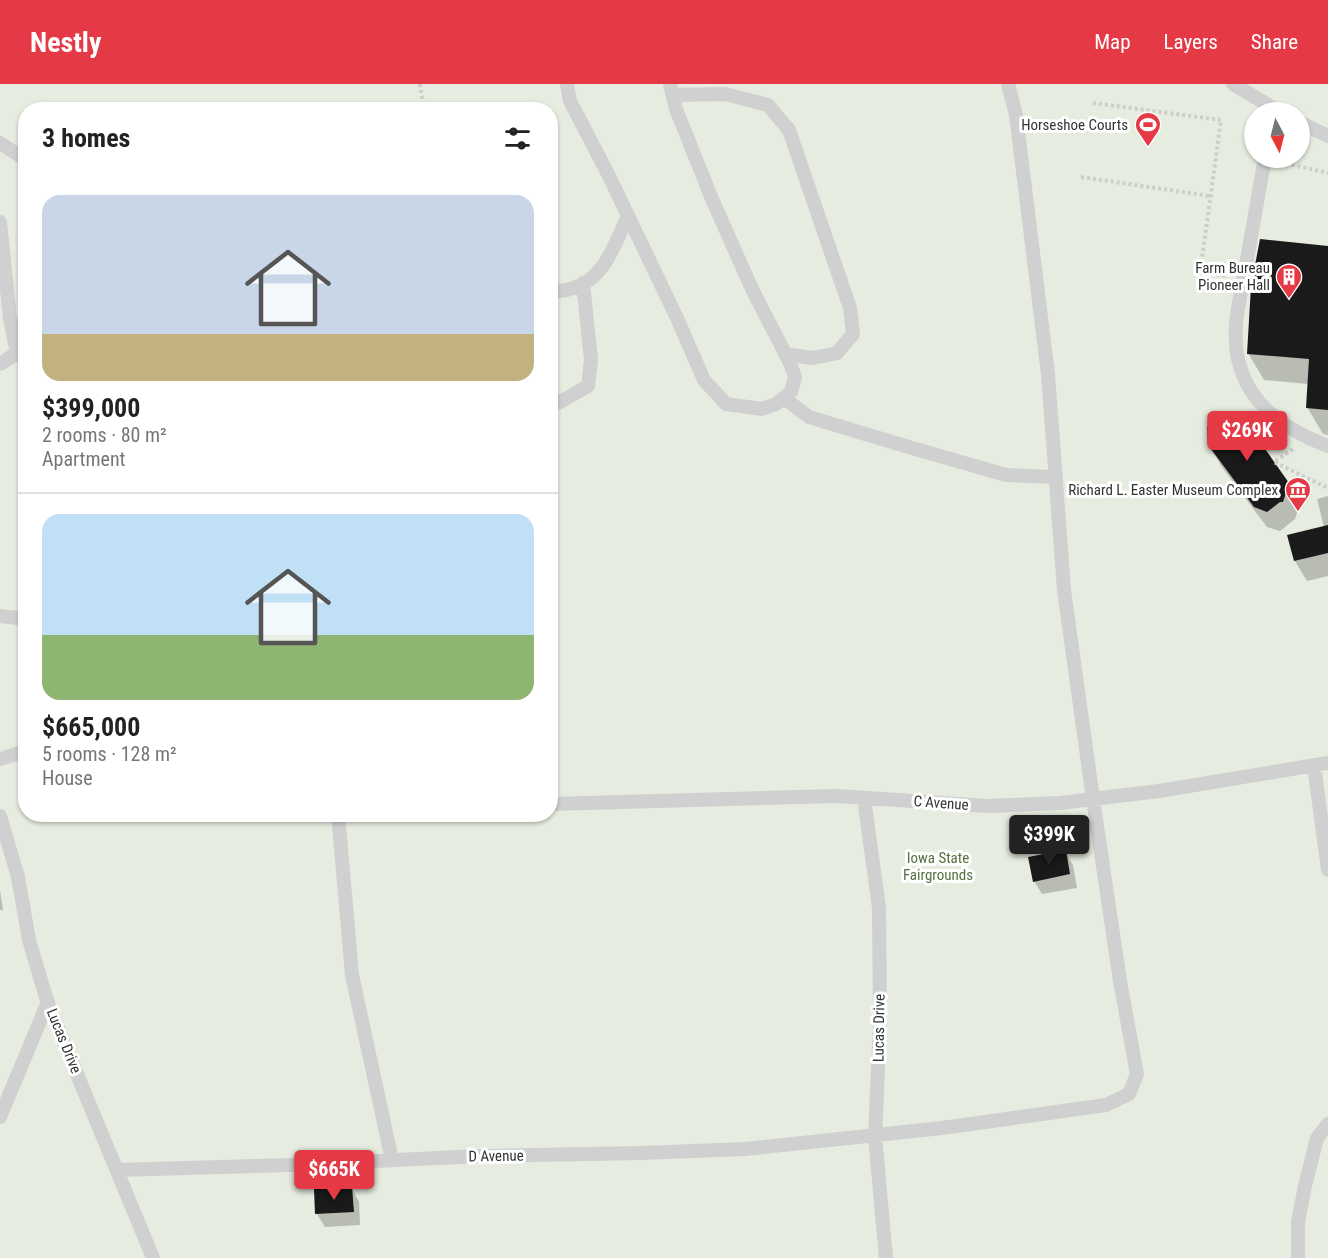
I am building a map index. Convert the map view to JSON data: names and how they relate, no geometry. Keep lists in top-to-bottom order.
{
  "streets": {
    "lane": ["C Avenue", "Lucas Drive", "D Avenue"]
  },
  "crossings": [
    ["C Avenue", "Lucas Drive"],
    ["C Avenue", "D Avenue"],
    ["Lucas Drive", "D Avenue"]
  ],
  "parks": ["Iowa State Fairgrounds"],
  "places": {
    "sports": ["Horseshoe Courts"],
    "building": ["Farm Bureau Pioneer Hall"],
    "museum": ["Richard L. Easter Museum Complex"]
  },
  "north": "bottom",
  "page": {
    "header": "Nestly",
    "nav": ["Map", "Layers", "Share"],
    "heading": "3 homes",
    "list": [
      {
        "name": "$399,000",
        "note": "2 rooms · 80 m² · Apartment"
      },
      {
        "name": "$665,000",
        "note": "5 rooms · 128 m² · House"
      }
    ],
    "price": ["$269K", "$399K", "$665K"]
  }
}
